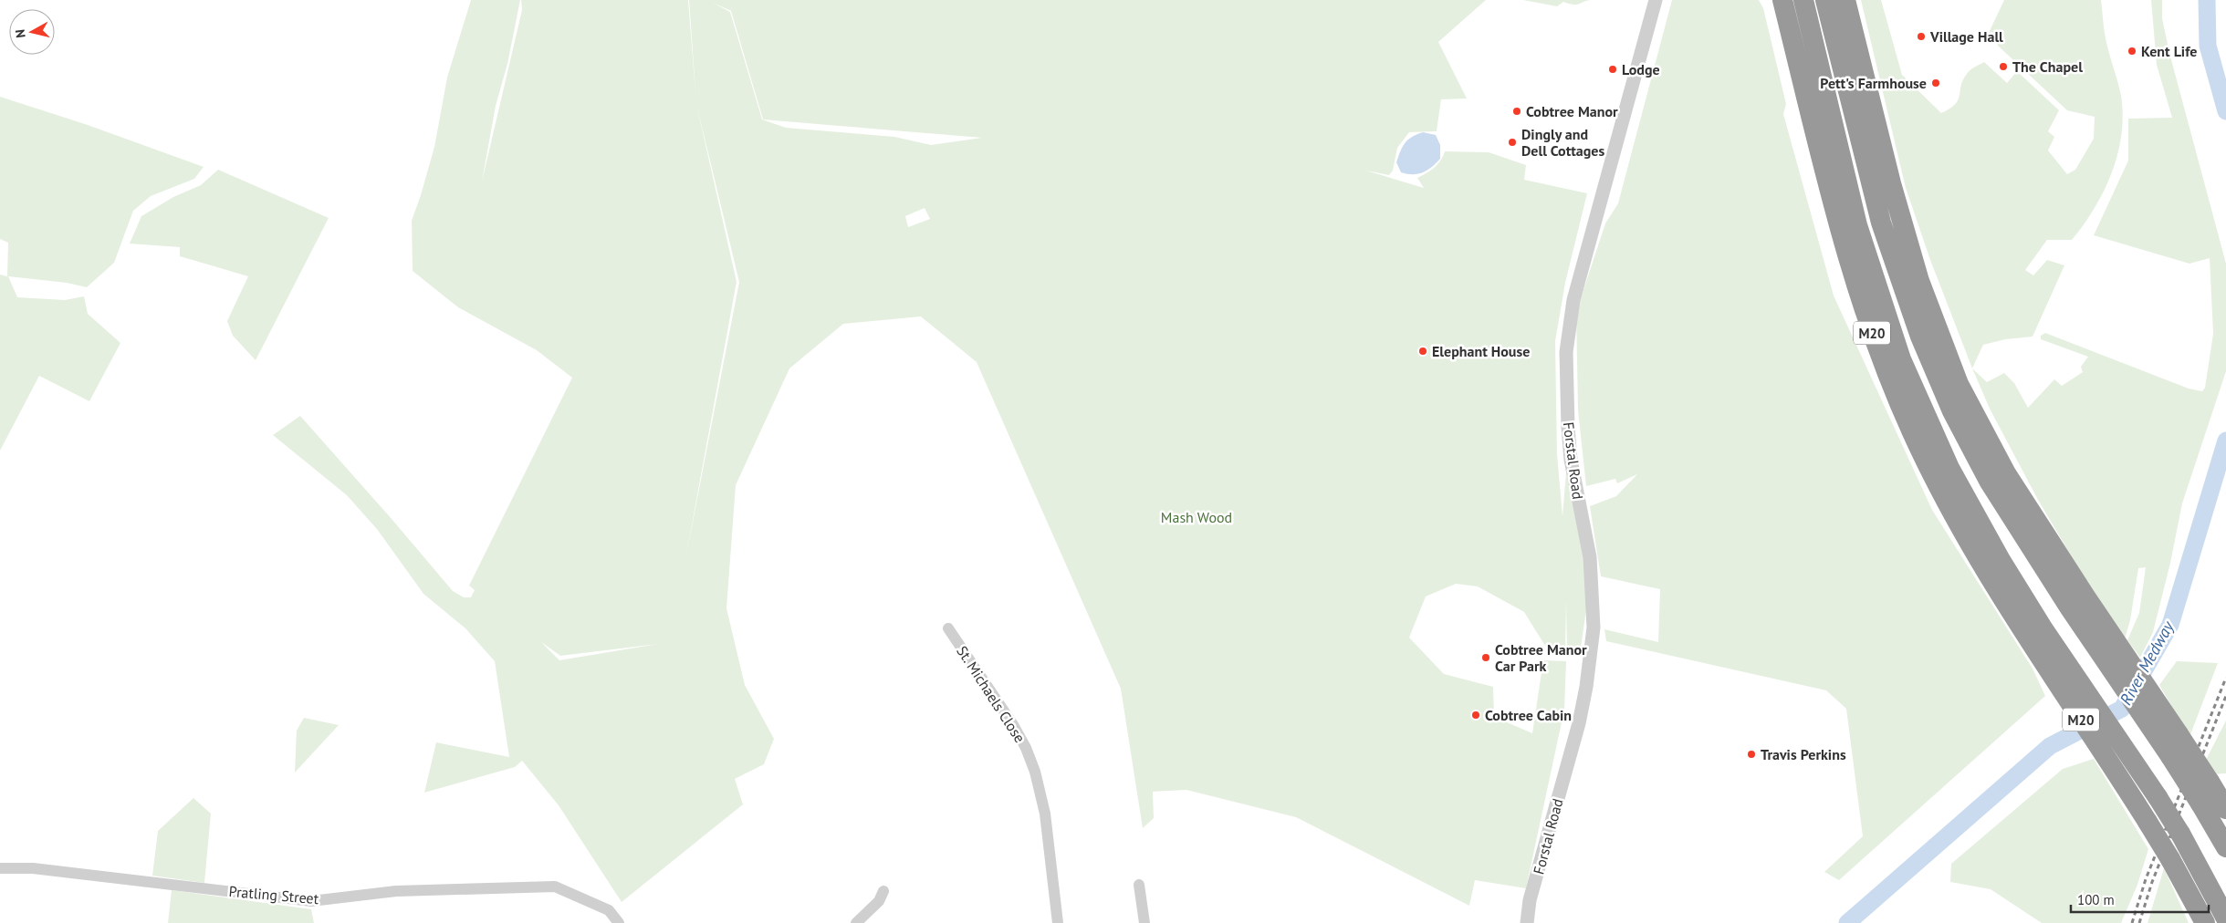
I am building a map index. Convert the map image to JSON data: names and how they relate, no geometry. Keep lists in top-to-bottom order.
{
  "streets": {
    "highway": ["M20"],
    "street": ["Forstal Road", "St. Michaels Close", "Pratling Street"]
  },
  "water": ["River Medway"],
  "parks": ["Mash Wood"],
  "places": [
    "Village Hall",
    "Kent Life",
    "The Chapel",
    "Lodge",
    "Pett's Farmhouse",
    "Cobtree Manor",
    "Dingly and Dell Cottages",
    "Elephant House",
    "Cobtree Manor Car Park",
    "Cobtree Cabin",
    "Travis Perkins"
  ],
  "scale_bar": "100 m",
  "north": "left"
}
